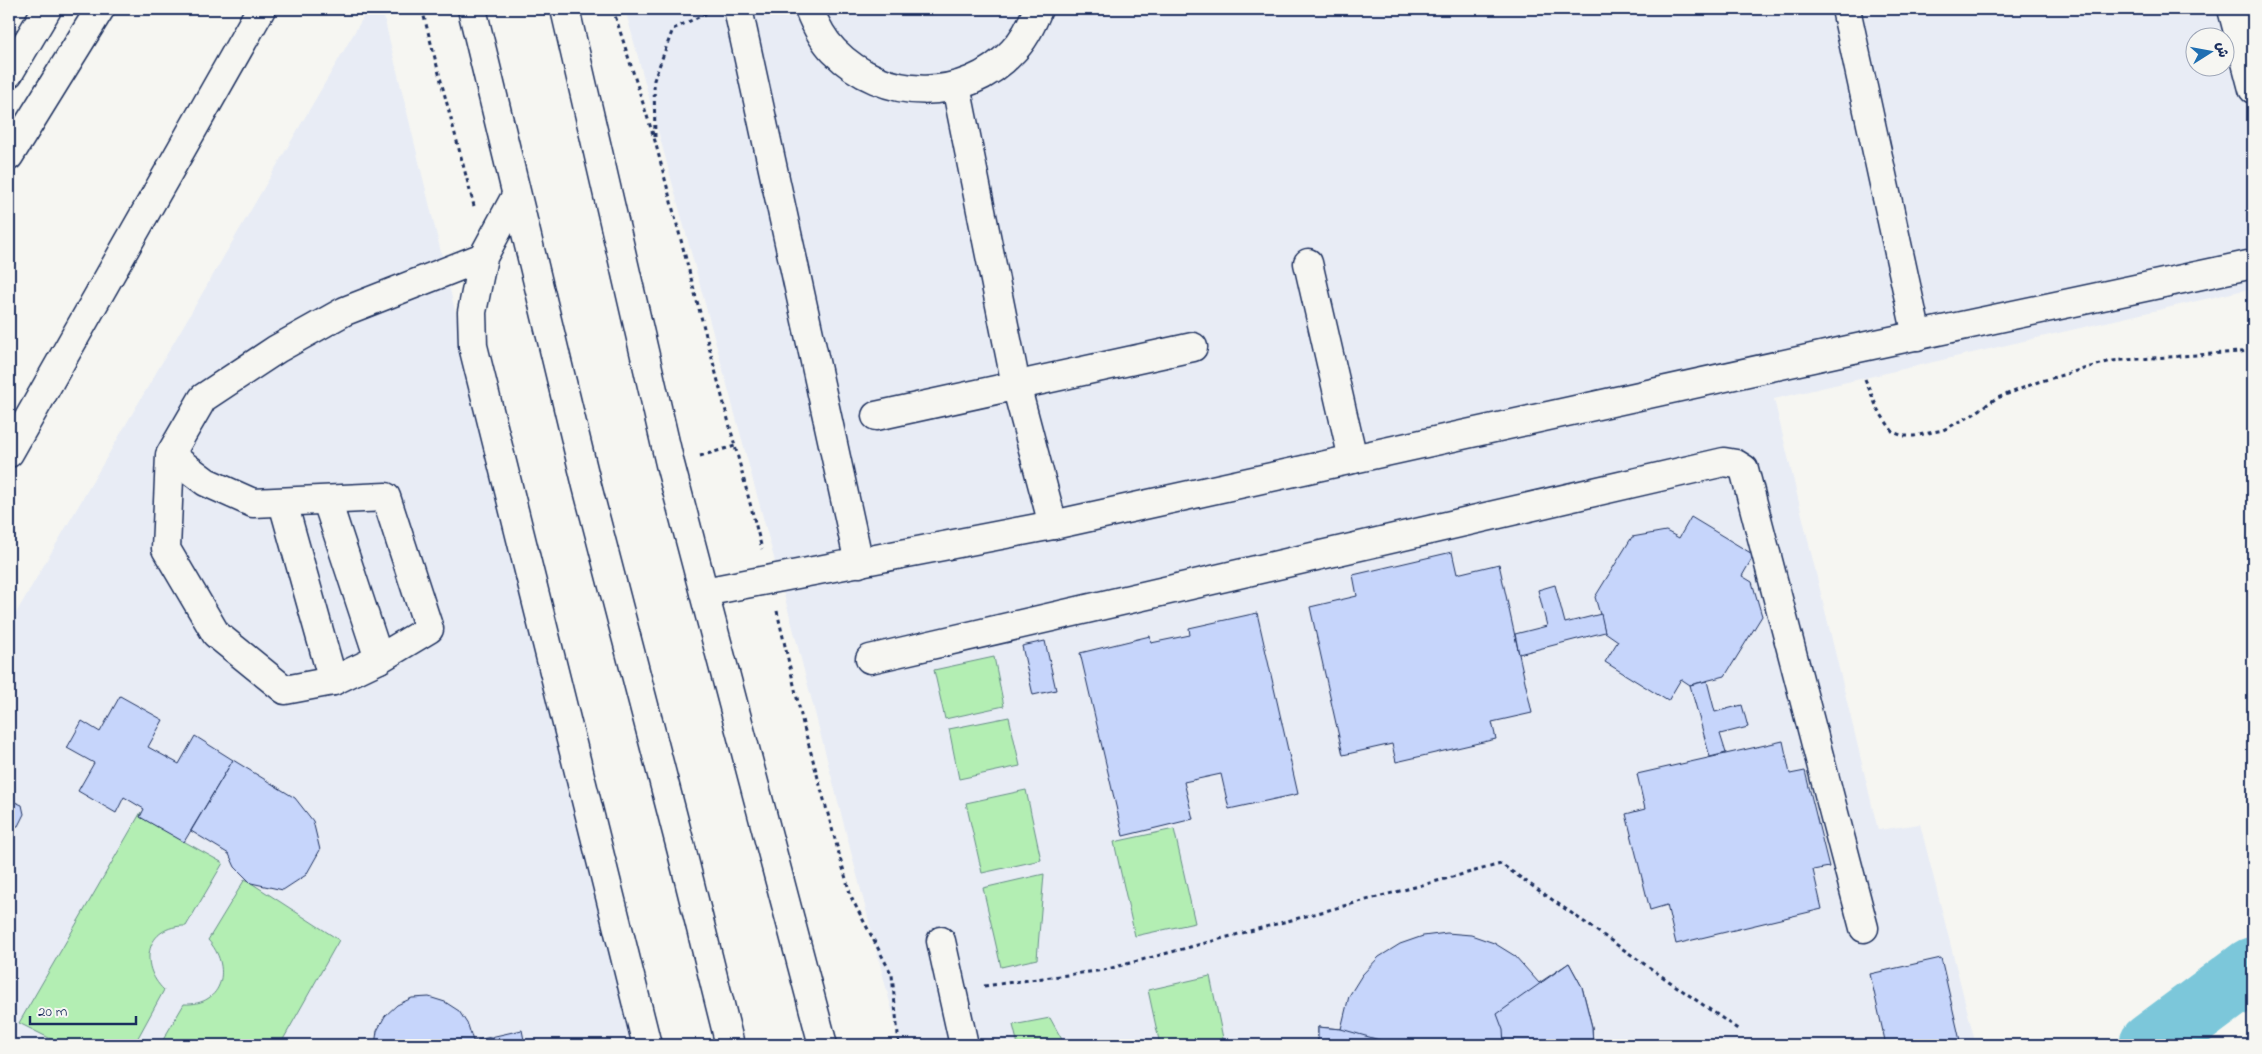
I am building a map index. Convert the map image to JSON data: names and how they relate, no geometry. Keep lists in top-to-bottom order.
{
  "scale_bar": "20 m",
  "north": "right"
}
